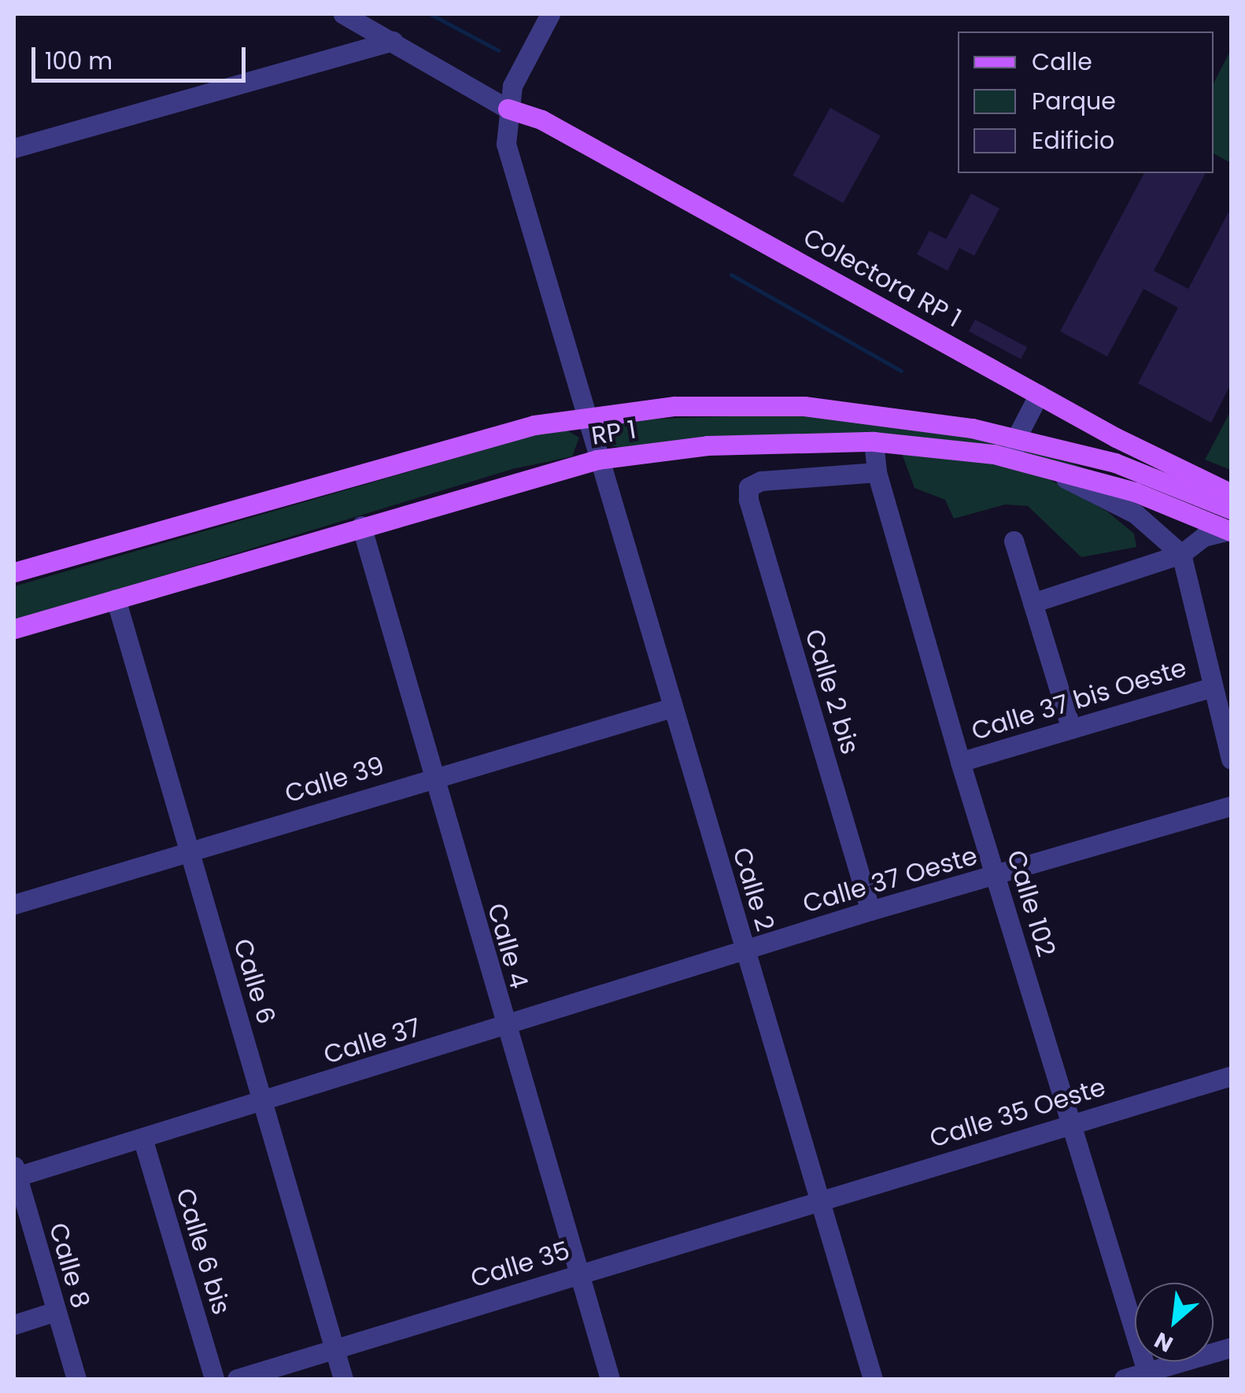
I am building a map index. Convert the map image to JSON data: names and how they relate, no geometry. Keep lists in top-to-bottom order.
{
  "streets": {
    "main road": ["Colectora RP 1", "RP 1"],
    "street": [
      "Calle 2 bis",
      "Calle 37 bis Oeste",
      "Calle 39",
      "Calle 37 Oeste",
      "Calle 2",
      "Calle 102",
      "Calle 4",
      "Calle 6",
      "Calle 37",
      "Calle 35 Oeste",
      "Calle 6 bis",
      "Calle 35",
      "Calle 8"
    ]
  },
  "crossings": [
    ["Colectora RP 1", "Calle 2"],
    ["RP 1", "Calle 2"],
    ["RP 1", "Calle 102"],
    ["RP 1", "Calle 4"],
    ["RP 1", "Calle 6"],
    ["Calle 2 bis", "Calle 37 Oeste"],
    ["Calle 2 bis", "Calle 102"],
    ["Calle 37 bis Oeste", "Calle 102"],
    ["Calle 39", "Calle 2"],
    ["Calle 39", "Calle 4"],
    ["Calle 39", "Calle 6"],
    ["Calle 37 Oeste", "Calle 2"],
    ["Calle 37 Oeste", "Calle 102"],
    ["Calle 37 Oeste", "Calle 37"],
    ["Calle 2", "Calle 37"],
    ["Calle 2", "Calle 35 Oeste"],
    ["Calle 2", "Calle 35"],
    ["Calle 102", "Calle 35 Oeste"],
    ["Calle 4", "Calle 37"],
    ["Calle 4", "Calle 35"],
    ["Calle 6", "Calle 37"],
    ["Calle 6", "Calle 35"],
    ["Calle 37", "Calle 6 bis"],
    ["Calle 37", "Calle 8"],
    ["Calle 35 Oeste", "Calle 35"]
  ],
  "legend": ["Calle", "Parque", "Edificio"],
  "scale_bar": "100 m",
  "north": "bottom left"
}
